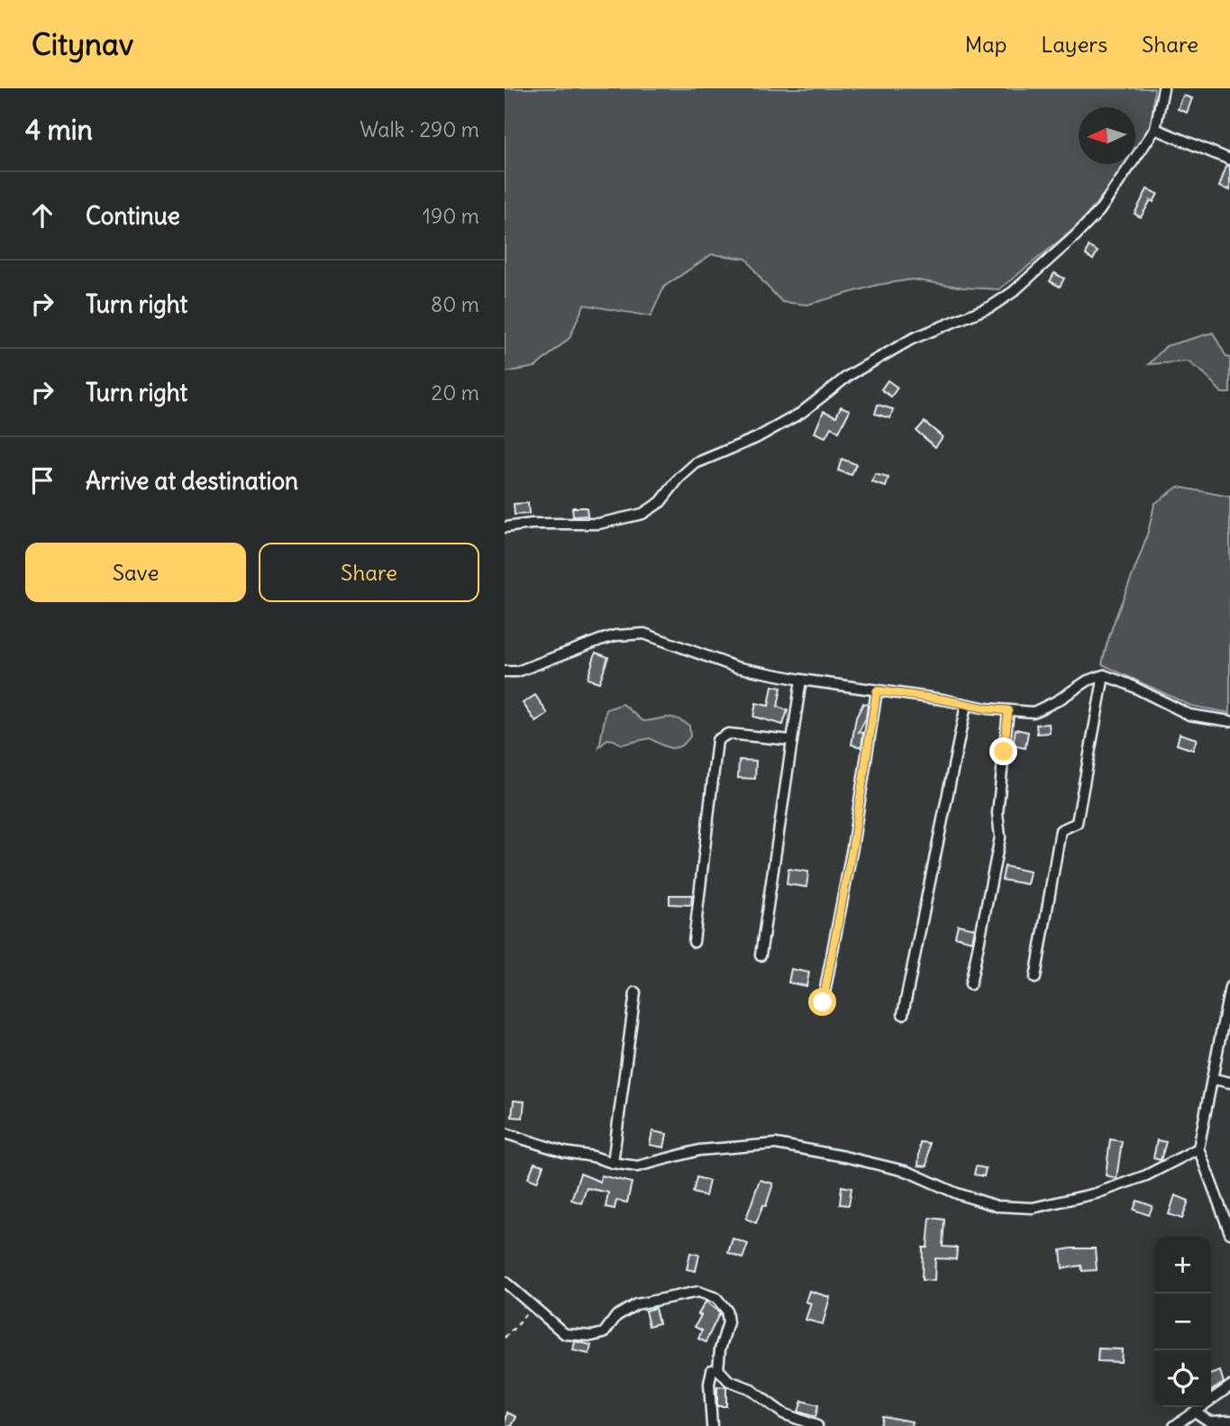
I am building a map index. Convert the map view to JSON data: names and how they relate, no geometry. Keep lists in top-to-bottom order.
{
  "north": "left",
  "page": {
    "header": "Citynav",
    "nav": ["Map", "Layers", "Share"],
    "heading": ["4 min", "Walk · 290 m"],
    "list": [
      ["Continue", "190 m"],
      ["Turn right", "80 m"],
      ["Turn right", "20 m"],
      "Arrive at destination"
    ],
    "buttons": ["Save", "Share"],
    "map_buttons": ["+", "−"]
  }
}
